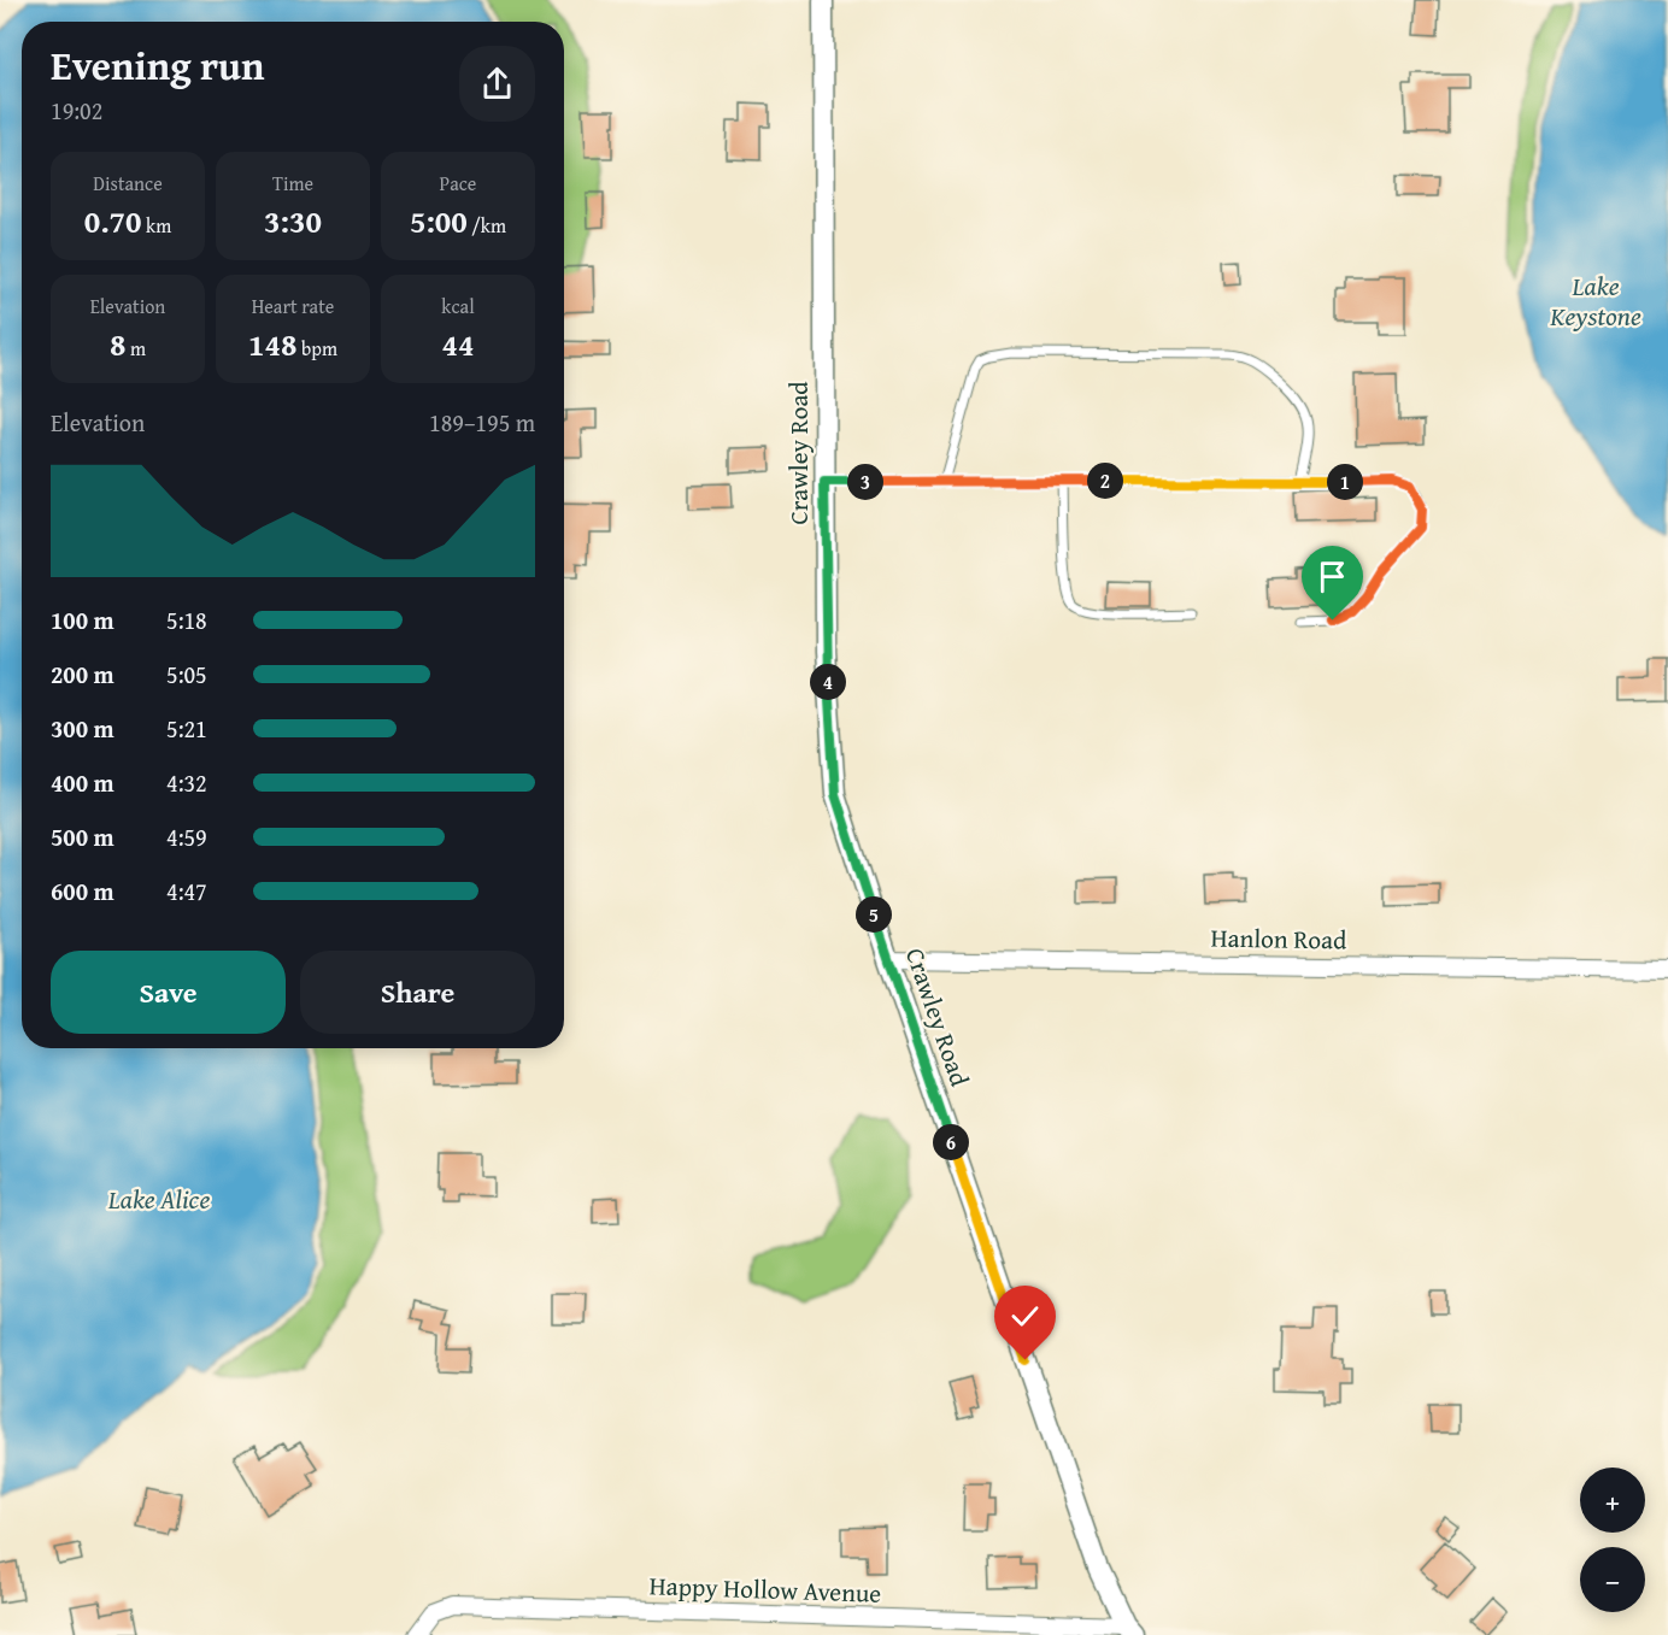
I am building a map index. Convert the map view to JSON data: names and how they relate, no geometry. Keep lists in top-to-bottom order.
{
  "streets": {
    "street": ["Crawley Road", "Hanlon Road", "Happy Hollow Avenue"]
  },
  "crossings": [
    ["Crawley Road", "Hanlon Road"],
    ["Crawley Road", "Happy Hollow Avenue"]
  ],
  "water": ["Lake Keystone", "Lake Alice"],
  "page": {
    "heading": ["Evening run", "19:02"],
    "stats": [
      ["Distance", "0.70 km"],
      ["Time", "3:30"],
      ["Pace", "5:00 /km"],
      ["Elevation", "8 m"],
      ["Heart rate", "148 bpm"],
      ["kcal", "44"]
    ],
    "chart": ["Elevation", "189–195 m"],
    "pins": [
      "2",
      "1",
      "3",
      "4",
      "5",
      "6"
    ],
    "list": [
      {
        "name": "100 m",
        "note": "5:18"
      },
      {
        "name": "200 m",
        "note": "5:05"
      },
      {
        "name": "300 m",
        "note": "5:21"
      },
      {
        "name": "400 m",
        "note": "4:32"
      },
      {
        "name": "500 m",
        "note": "4:59"
      },
      {
        "name": "600 m",
        "note": "4:47"
      }
    ],
    "buttons": ["Save", "Share"],
    "map_buttons": ["+", "−"]
  }
}
